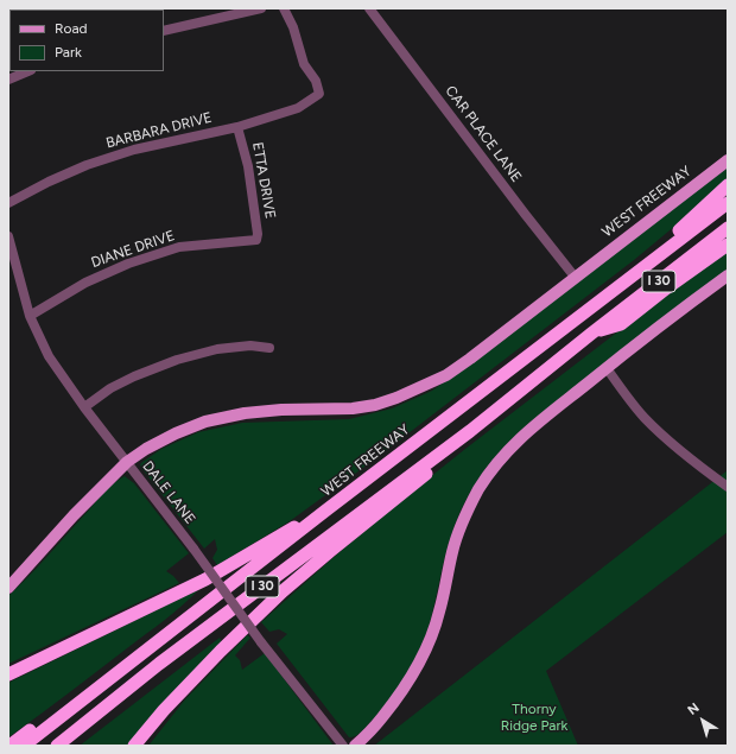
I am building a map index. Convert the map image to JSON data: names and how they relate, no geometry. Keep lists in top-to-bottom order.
{
  "streets": {
    "highway": ["WEST FREEWAY", "I 30"],
    "street": [
      "BARBARA DRIVE",
      "CAR PLACE LANE",
      "ETTA DRIVE",
      "DIANE DRIVE",
      "DALE LANE"
    ]
  },
  "crossings": [
    ["BARBARA DRIVE", "ETTA DRIVE"],
    ["CAR PLACE LANE", "WEST FREEWAY"],
    ["ETTA DRIVE", "DIANE DRIVE"],
    ["WEST FREEWAY", "DALE LANE"],
    ["DIANE DRIVE", "DALE LANE"]
  ],
  "parks": ["Thorny Ridge Park"],
  "legend": ["Road", "Park"],
  "north": "top left"
}
